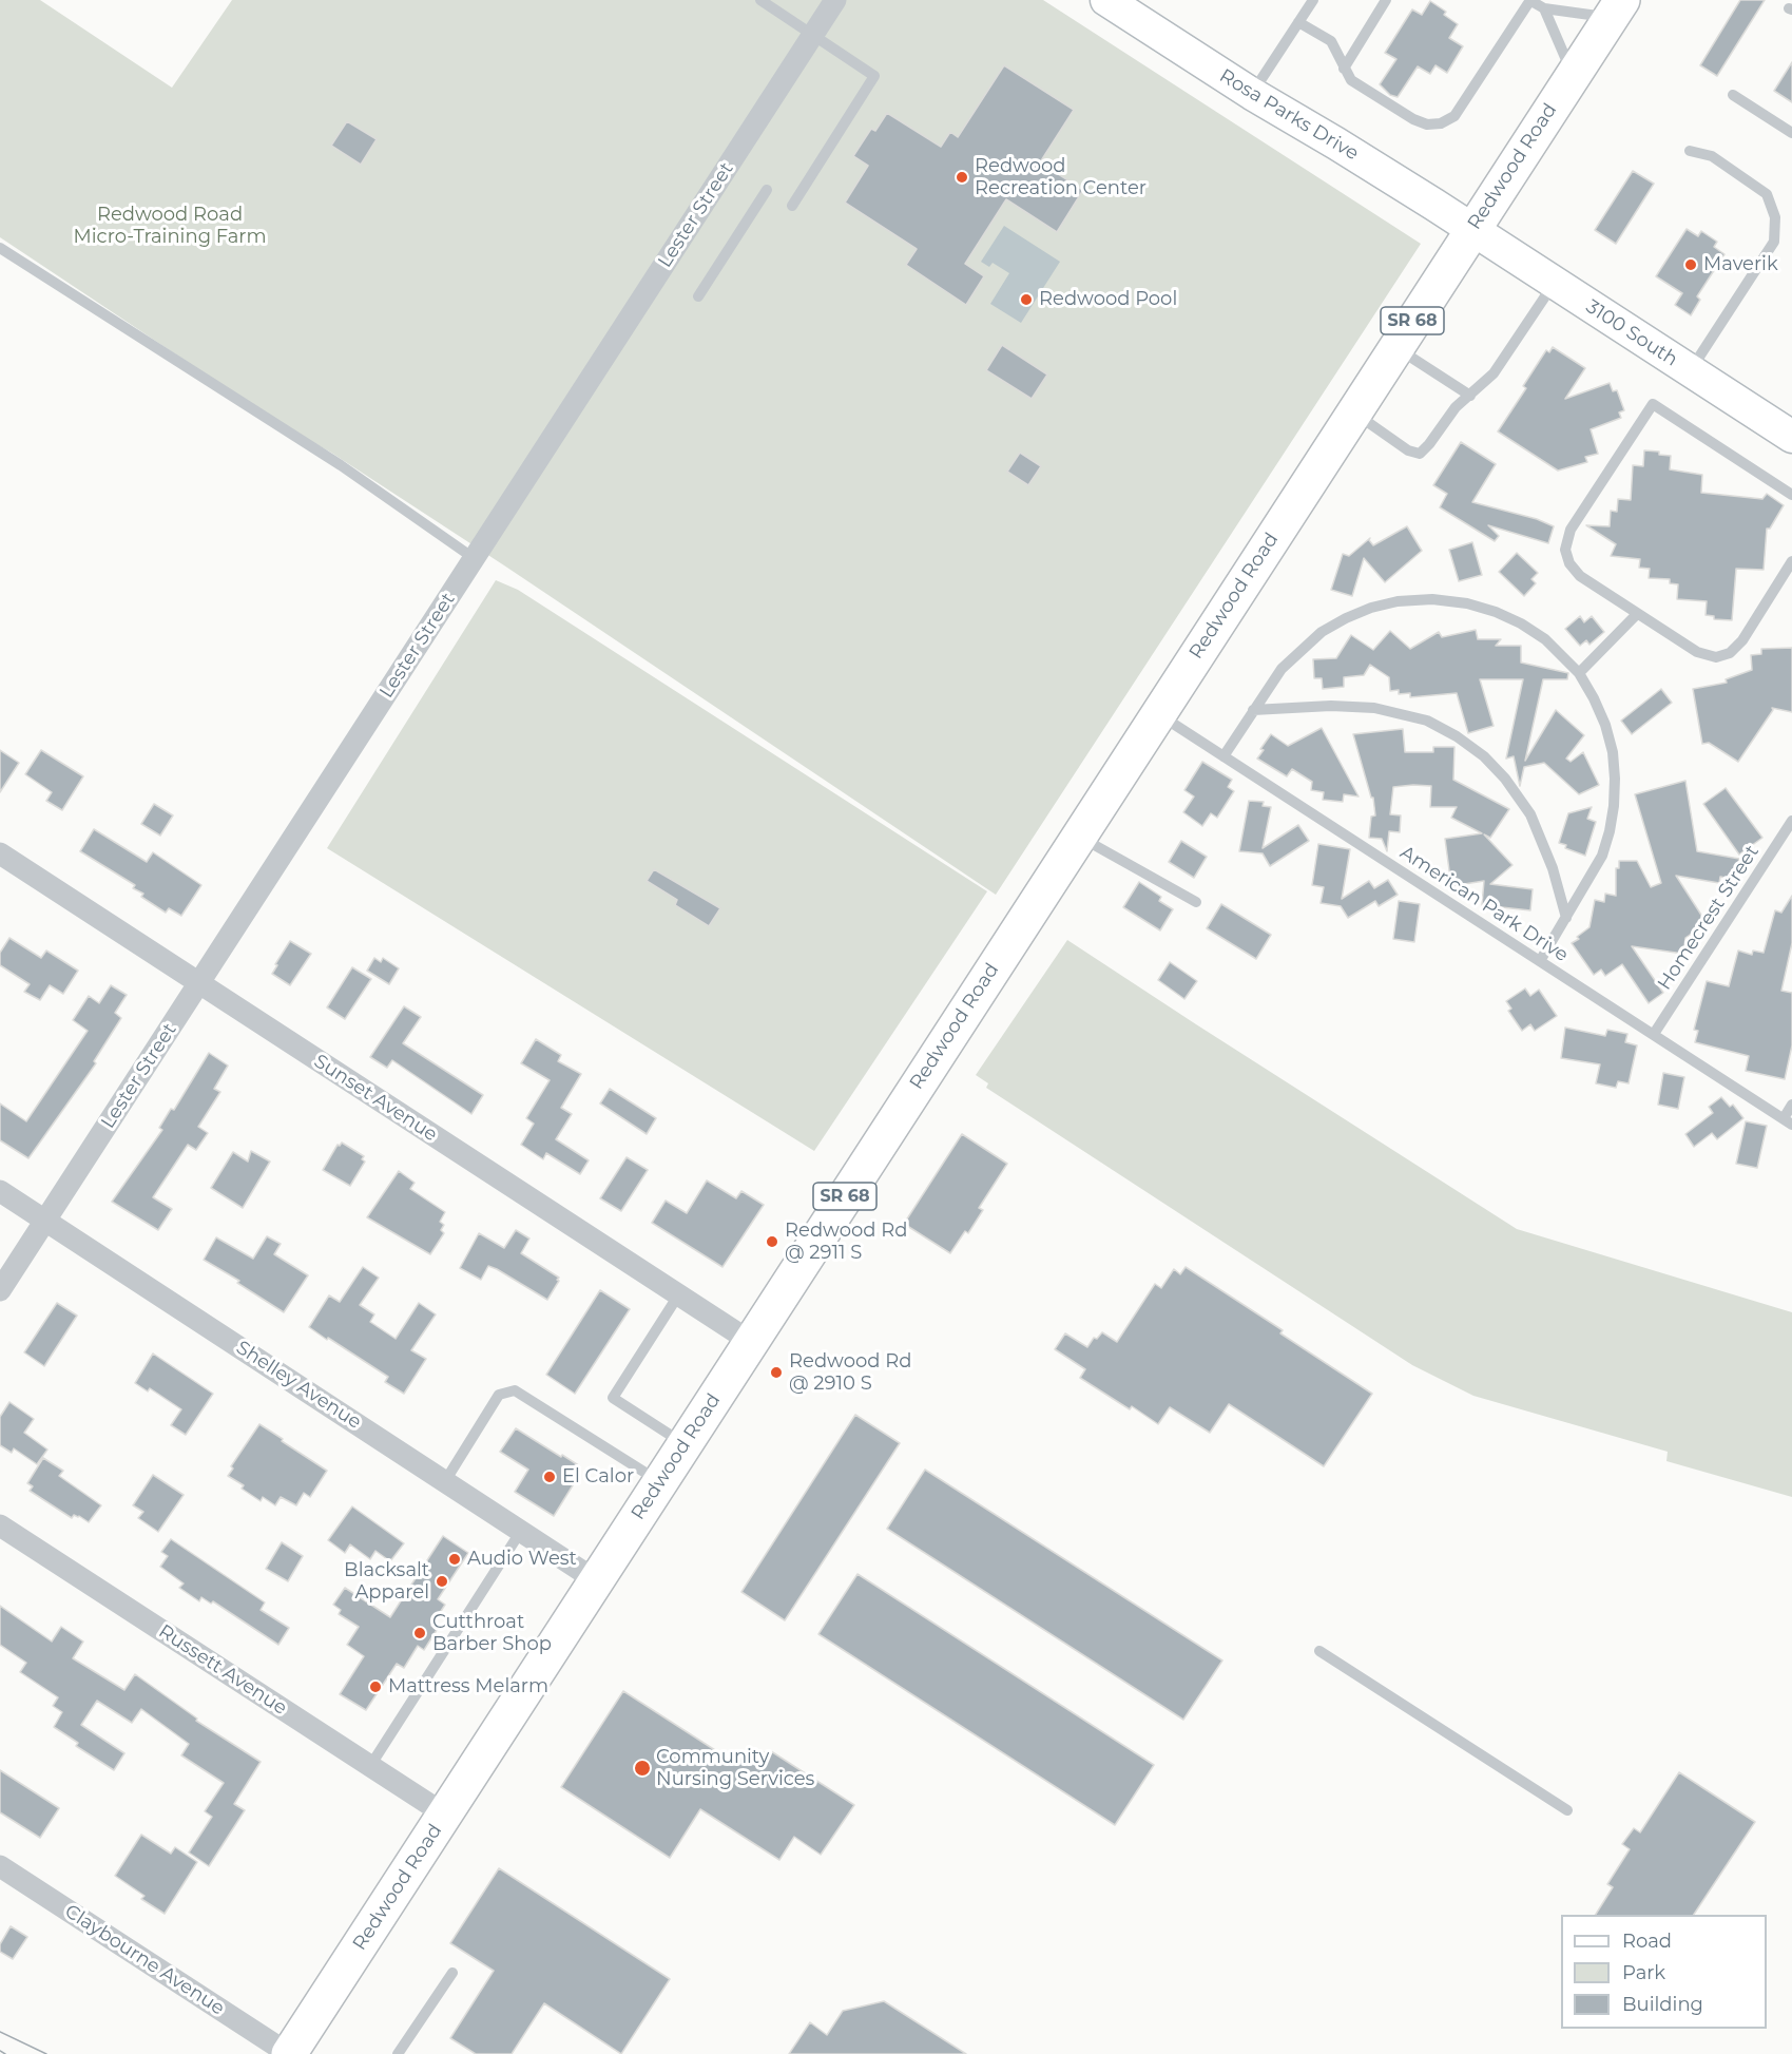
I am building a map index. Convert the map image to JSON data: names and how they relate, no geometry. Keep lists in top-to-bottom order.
{
  "streets": {
    "main road": ["Redwood Road", "SR 68"],
    "street": [
      "Rosa Parks Drive",
      "Lester Street",
      "3100 South",
      "Sunset Avenue",
      "Shelley Avenue",
      "Russett Avenue",
      "Claybourne Avenue"
    ],
    "lane": ["American Park Drive", "Homecrest Street"]
  },
  "crossings": [
    ["Rosa Parks Drive", "Redwood Road"],
    ["Rosa Parks Drive", "3100 South"],
    ["Redwood Road", "3100 South"],
    ["Redwood Road", "American Park Drive"],
    ["Redwood Road", "Sunset Avenue"],
    ["Redwood Road", "Shelley Avenue"],
    ["Redwood Road", "Russett Avenue"],
    ["Redwood Road", "Claybourne Avenue"],
    ["Lester Street", "Sunset Avenue"],
    ["Lester Street", "Shelley Avenue"],
    ["American Park Drive", "Homecrest Street"]
  ],
  "parks": ["Redwood Road Micro-Training Farm"],
  "places": [
    "Redwood Recreation Center",
    "Maverik",
    "Redwood Pool",
    "Redwood Rd @ 2911 S",
    "Redwood Rd @ 2910 S",
    "El Calor",
    "Audio West",
    "Blacksalt Apparel",
    "Cutthroat Barber Shop",
    "Mattress Melarm",
    "Community Nursing Services"
  ],
  "legend": ["Road", "Park", "Building"]
}
